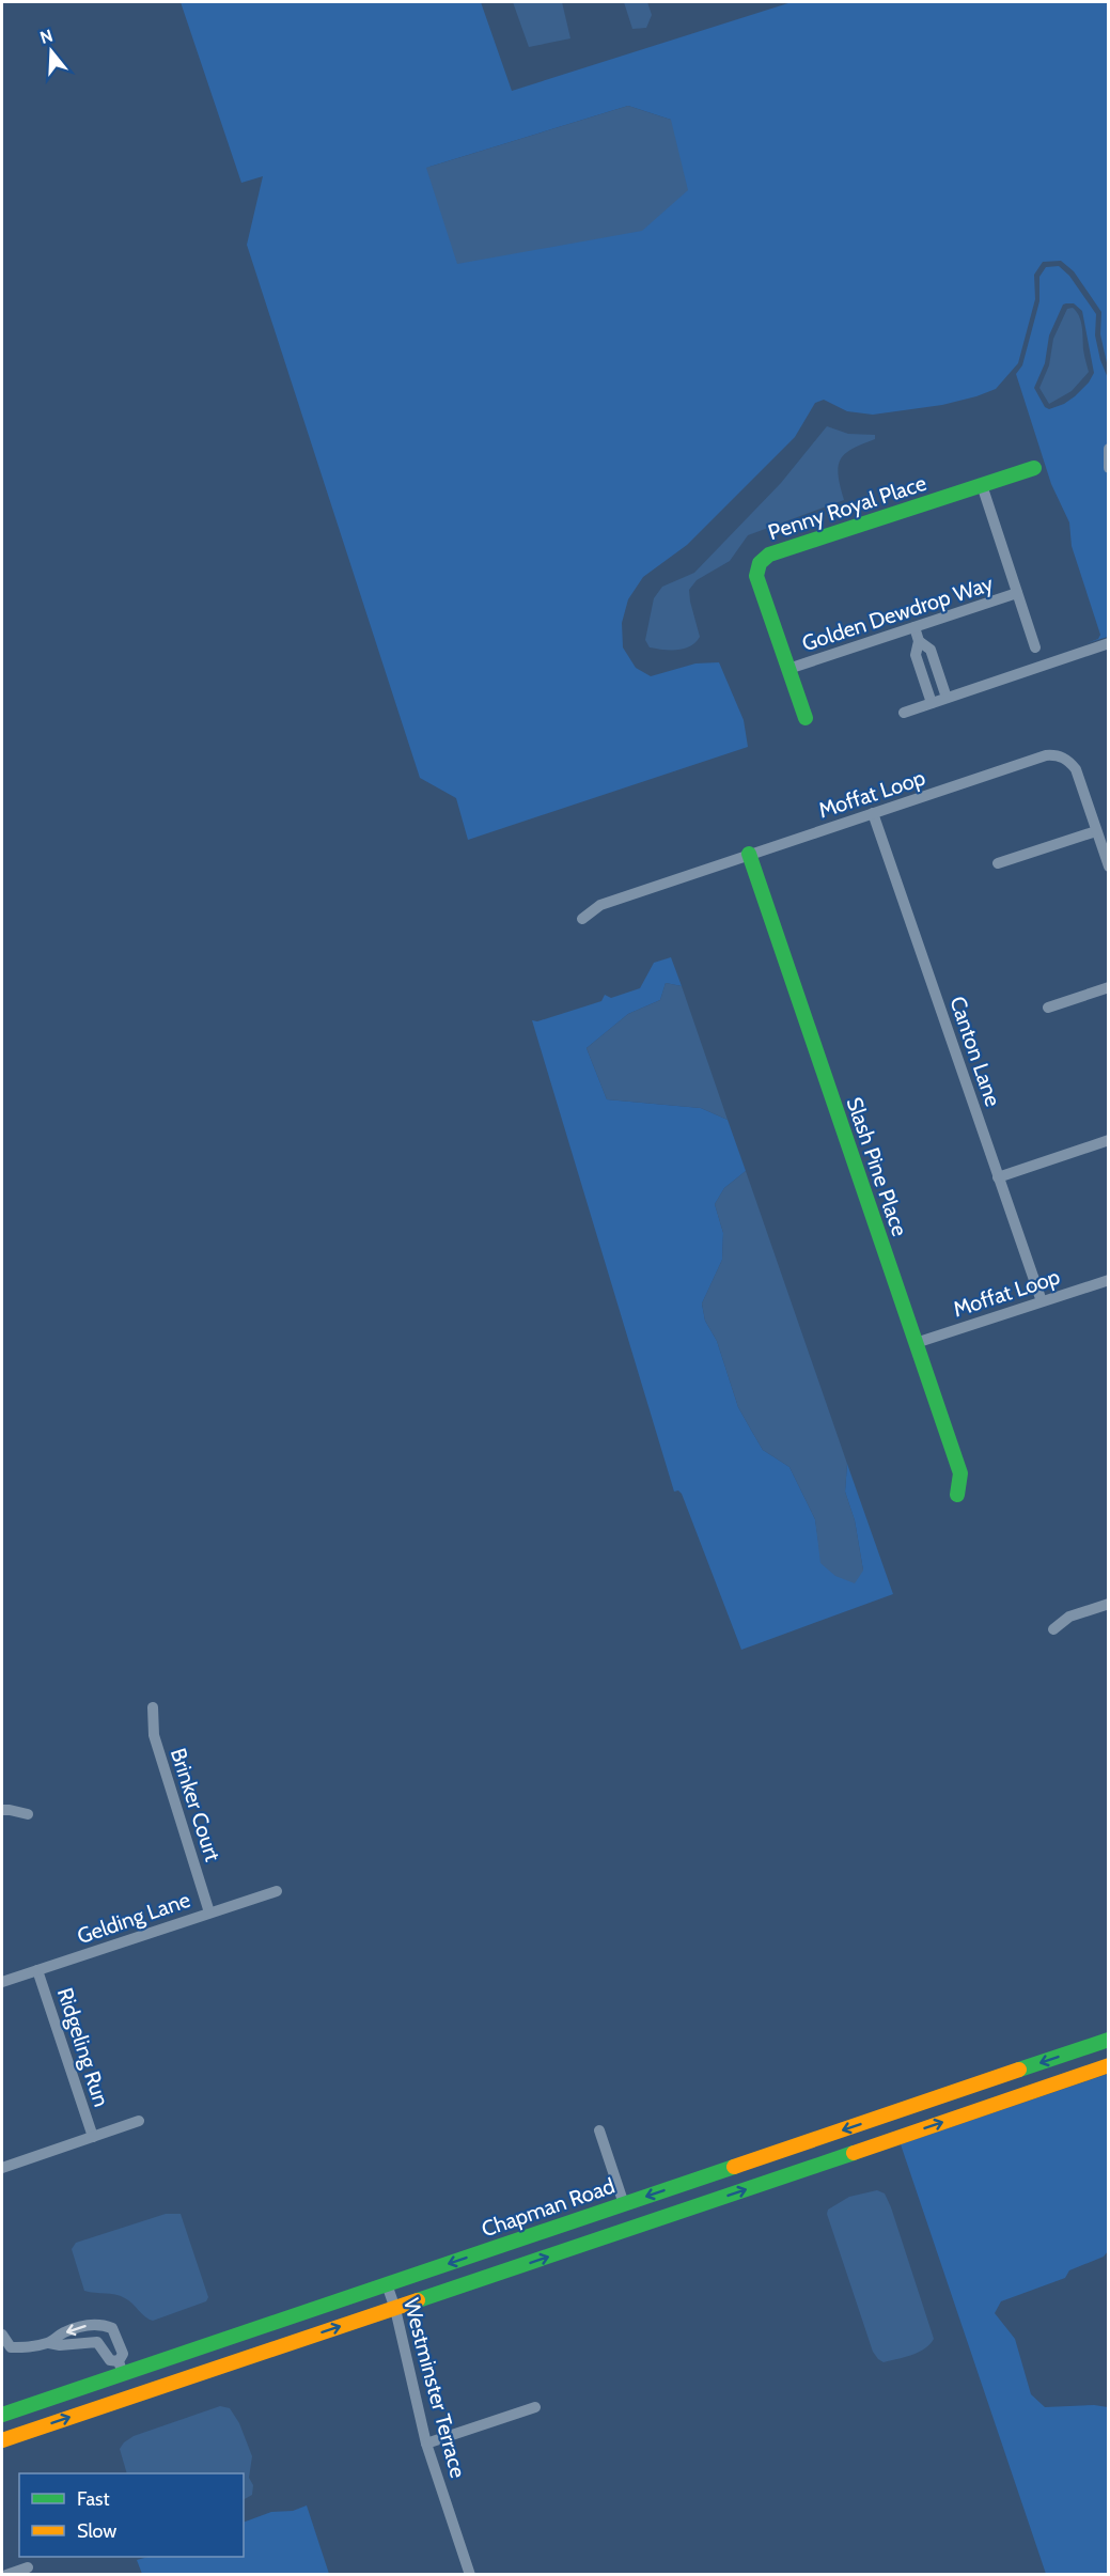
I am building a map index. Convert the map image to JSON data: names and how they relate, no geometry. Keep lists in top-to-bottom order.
{
  "streets": {
    "street": [
      "Penny Royal Place",
      "Golden Dewdrop Way",
      "Moffat Loop",
      "Canton Lane",
      "Slash Pine Place",
      "Brinker Court",
      "Gelding Lane",
      "Ridgeling Run",
      "Chapman Road",
      "Westminster Terrace"
    ]
  },
  "crossings": [
    ["Penny Royal Place", "Golden Dewdrop Way"],
    ["Moffat Loop", "Canton Lane"],
    ["Moffat Loop", "Slash Pine Place"],
    ["Brinker Court", "Gelding Lane"],
    ["Gelding Lane", "Ridgeling Run"],
    ["Chapman Road", "Westminster Terrace"]
  ],
  "legend": ["Fast", "Slow"],
  "north": "top"
}
